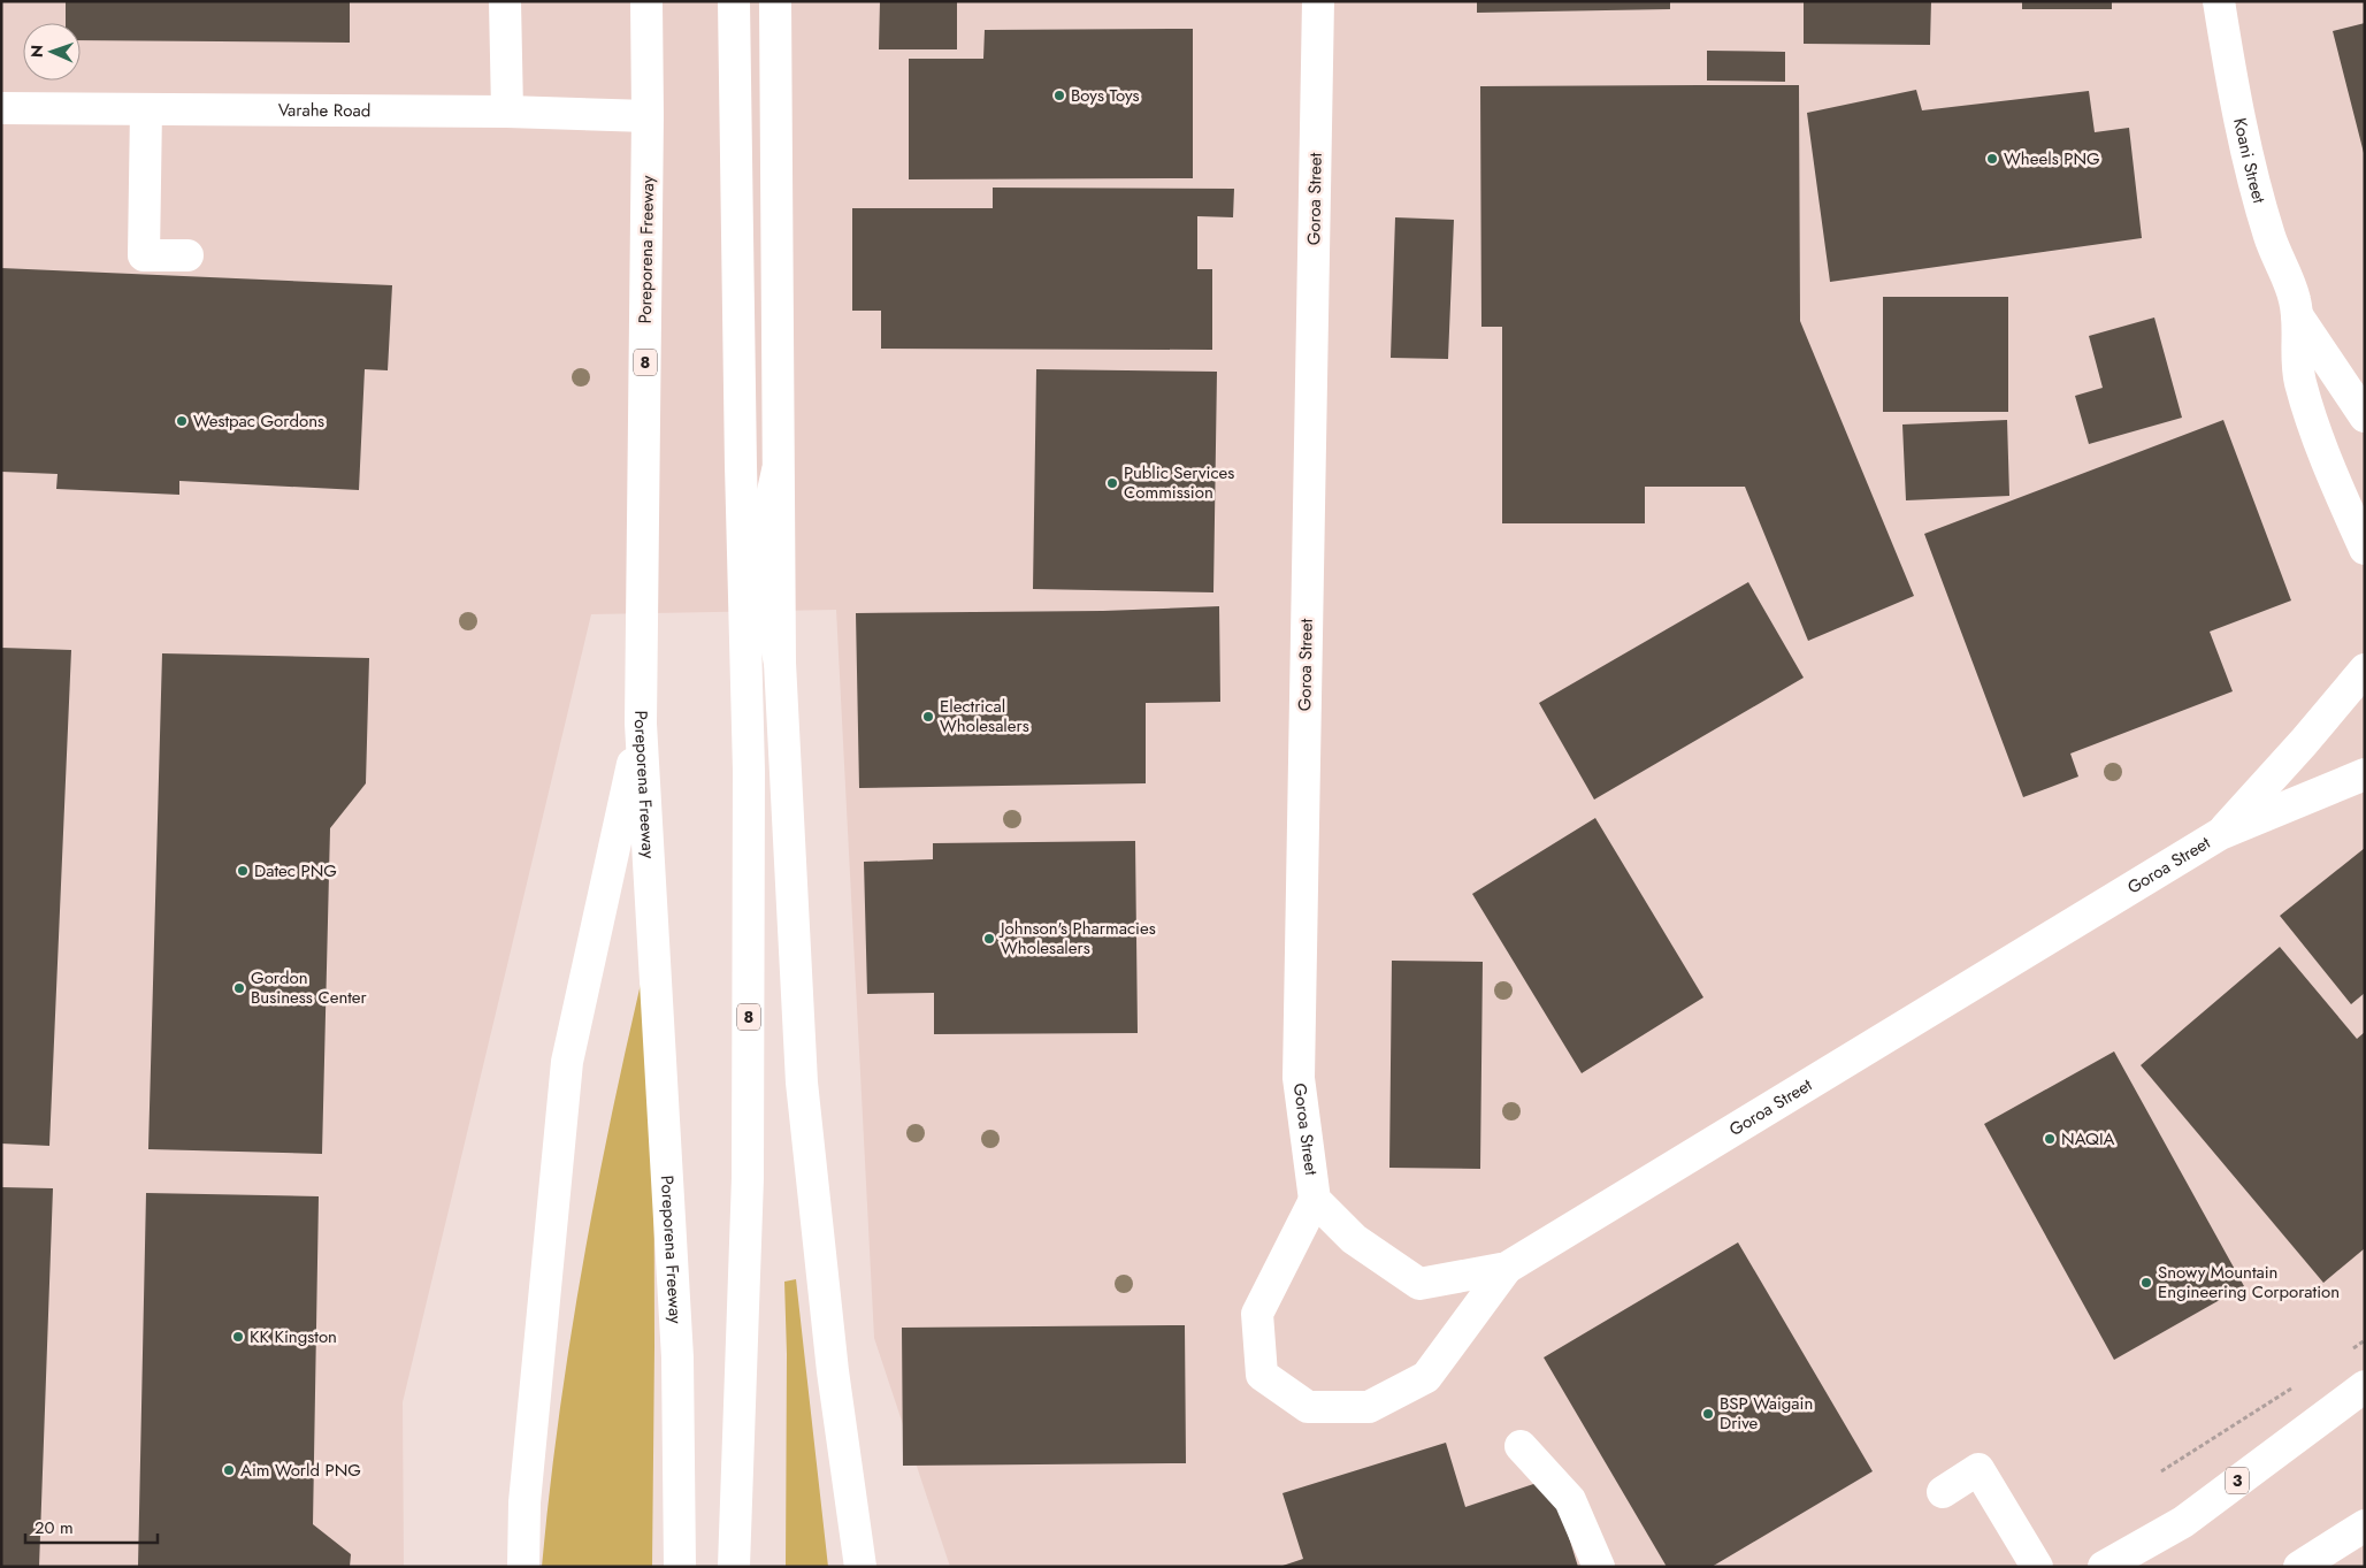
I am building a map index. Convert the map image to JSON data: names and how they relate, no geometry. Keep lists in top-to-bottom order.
{
  "streets": {
    "main road": [
      "Varahe Road",
      "Koani Street",
      "Goroa Street",
      "Poreporena Freeway",
      "8",
      "3"
    ]
  },
  "crossings": [
    ["Varahe Road", "Poreporena Freeway"]
  ],
  "places": [
    "Boys Toys",
    "Wheels PNG",
    "Westpac Gordons",
    "Public Services Commission",
    "Electrical Wholesalers",
    "Datec PNG",
    "Johnson's Pharmacies Wholesalers",
    "Gordon Business Center",
    "NAQIA",
    "Snowy Mountain Engineering Corporation",
    "KK Kingston",
    "BSP Waigain Drive",
    "Aim World PNG"
  ],
  "scale_bar": "20 m",
  "north": "left"
}
